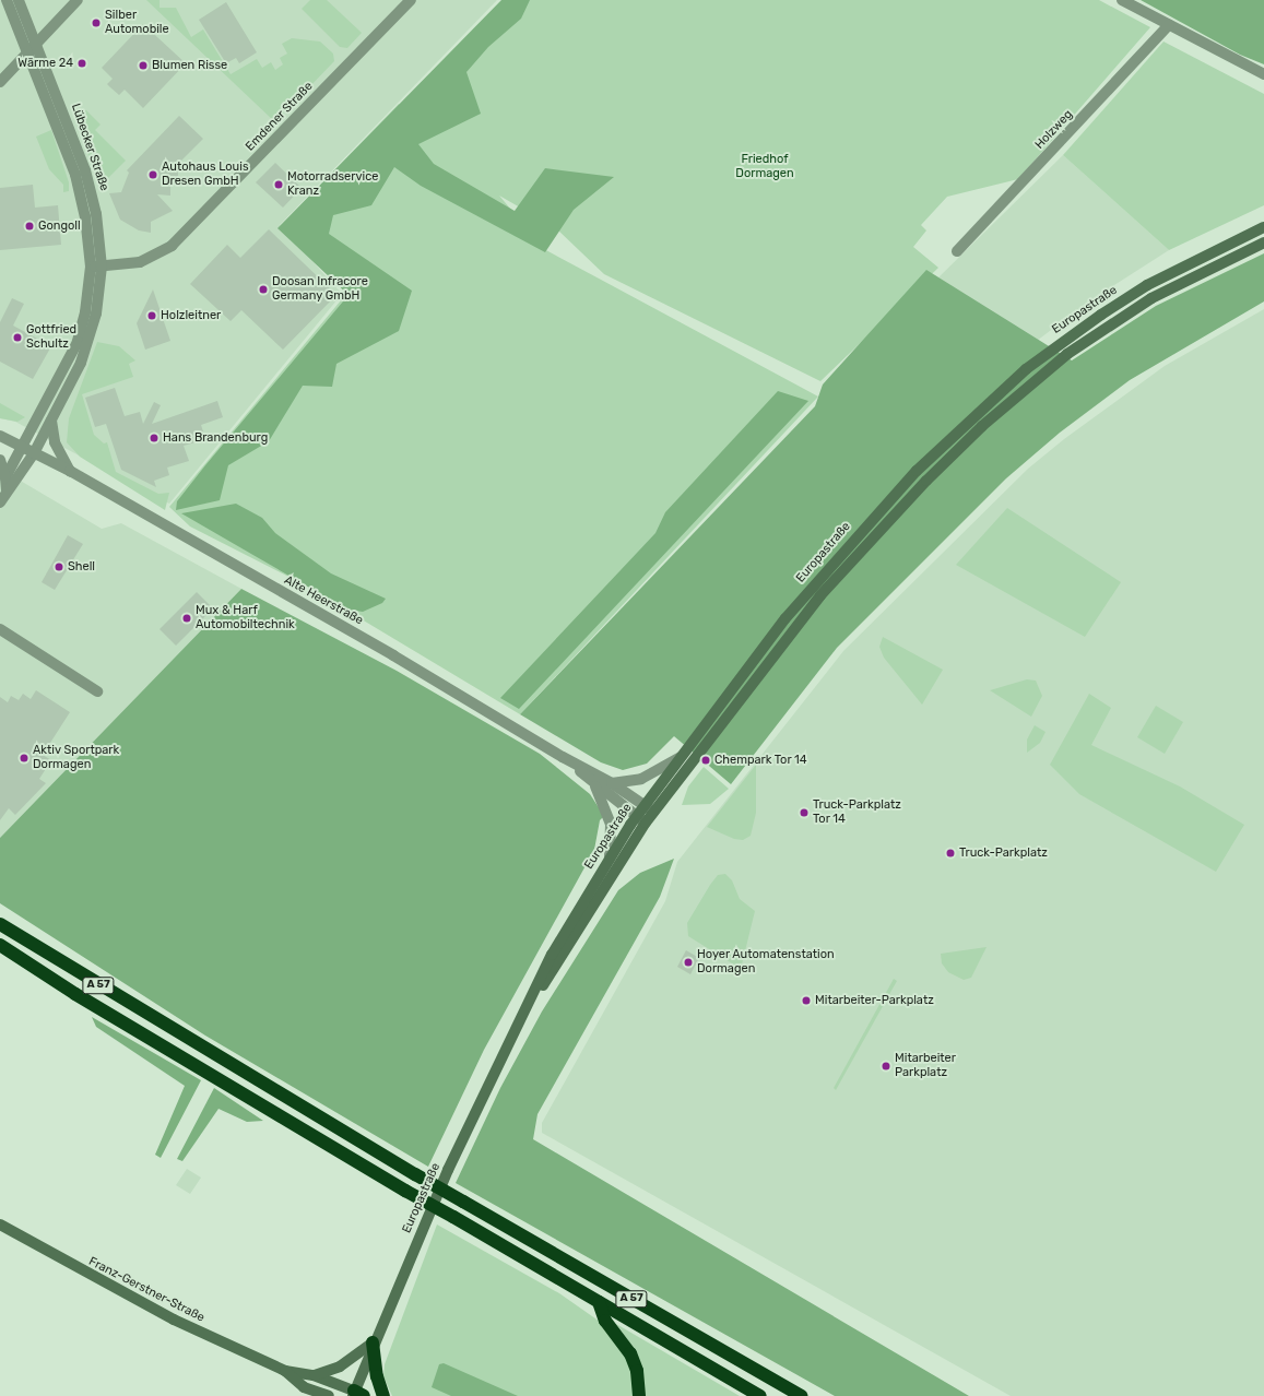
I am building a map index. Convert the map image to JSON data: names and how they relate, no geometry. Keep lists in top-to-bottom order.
{
  "streets": {
    "highway": ["A 57"],
    "main road": ["Europastraße", "Franz-Gerstner-Straße"],
    "street": [
      "Emdener Straße",
      "Holzweg",
      "Lübecker Straße",
      "Alte Heerstraße"
    ]
  },
  "crossings": [
    ["Emdener Straße", "Lübecker Straße"],
    ["Lübecker Straße", "Alte Heerstraße"],
    ["Europastraße", "Alte Heerstraße"],
    ["Europastraße", "Franz-Gerstner-Straße"]
  ],
  "parks": ["Friedhof Dormagen"],
  "places": [
    "Silber Automobile",
    "Wärme 24",
    "Blumen Risse",
    "Autohaus Louis Dresen GmbH",
    "Motorradservice Kranz",
    "Gongoll",
    "Doosan Infracore Germany GmbH",
    "Holzleitner",
    "Gottfried Schultz",
    "Hans Brandenburg",
    "Shell",
    "Mux & Harf Automobiltechnik",
    "Aktiv Sportpark Dormagen",
    "Chempark Tor 14",
    "Truck-Parkplatz Tor 14",
    "Truck-Parkplatz",
    "Hoyer Automatenstation Dormagen",
    "Mitarbeiter-Parkplatz",
    "Mitarbeiter Parkplatz"
  ]
}
